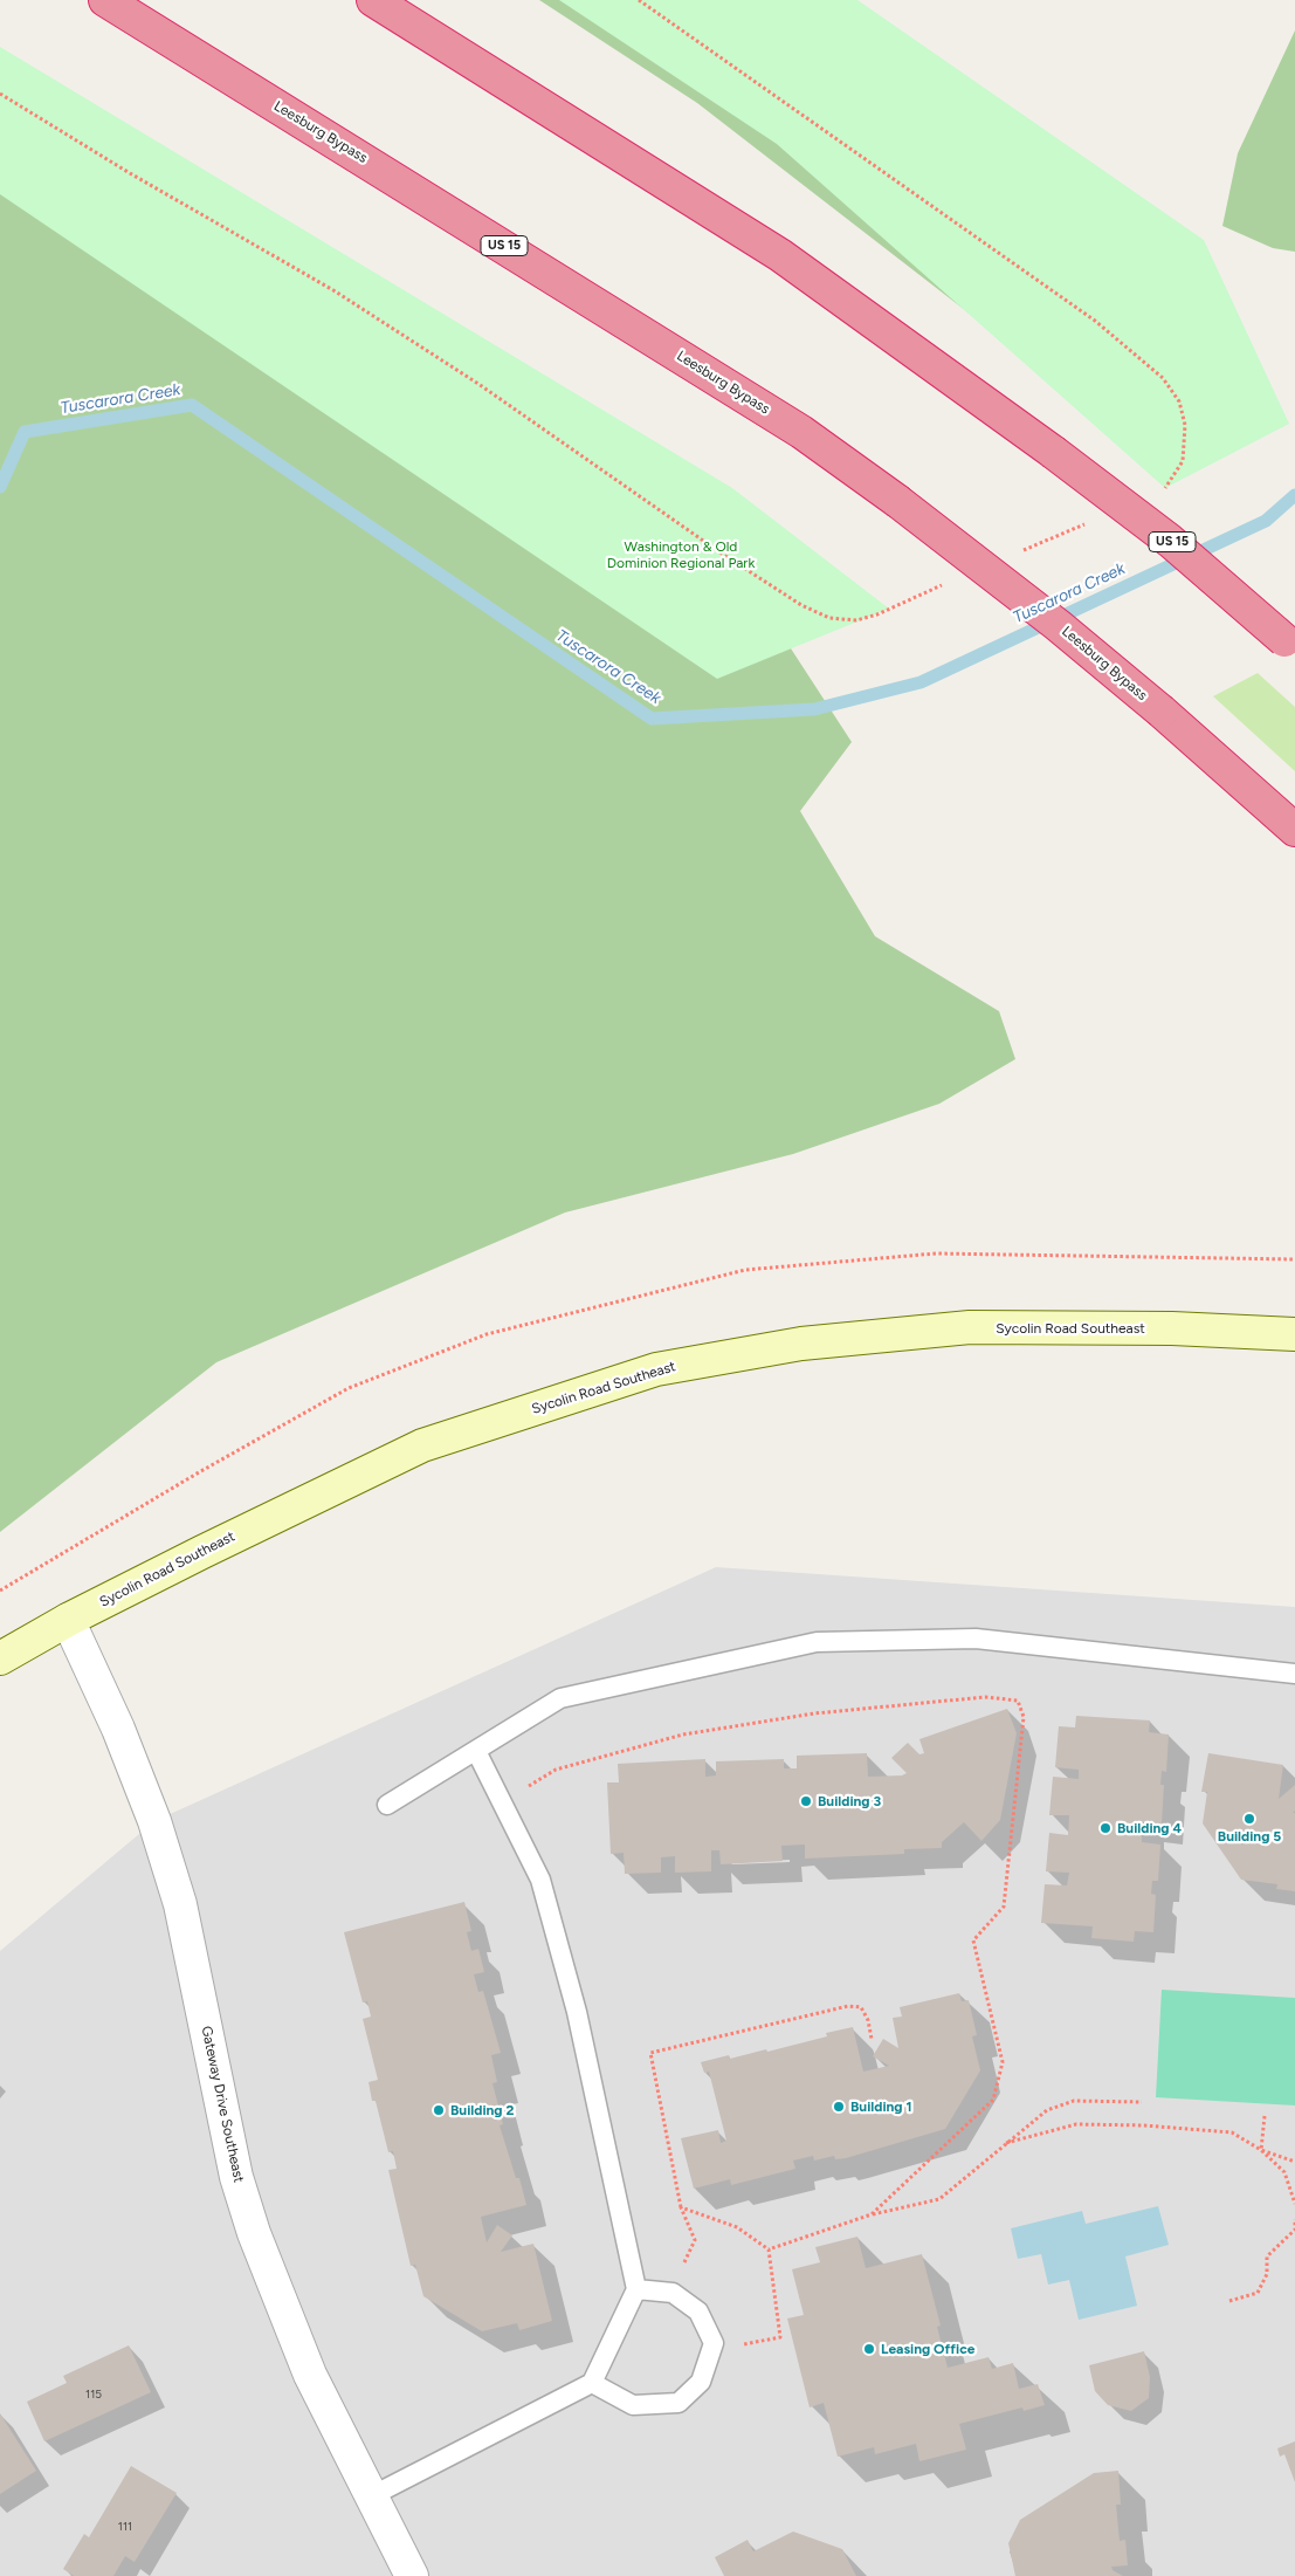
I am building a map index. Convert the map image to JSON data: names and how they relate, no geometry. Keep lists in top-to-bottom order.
{
  "streets": {
    "highway": ["Leesburg Bypass", "US 15"],
    "main road": ["Sycolin Road Southeast"],
    "street": ["Gateway Drive Southeast"]
  },
  "crossings": [
    ["Sycolin Road Southeast", "Gateway Drive Southeast"]
  ],
  "water": ["Tuscarora Creek"],
  "parks": ["Washington & Old Dominion Regional Park"],
  "places": [
    "Building 3",
    "Building 5",
    "Building 4",
    "Building 1",
    "Building 2",
    "Leasing Office"
  ],
  "house_numbers": ["115", "111"]
}
